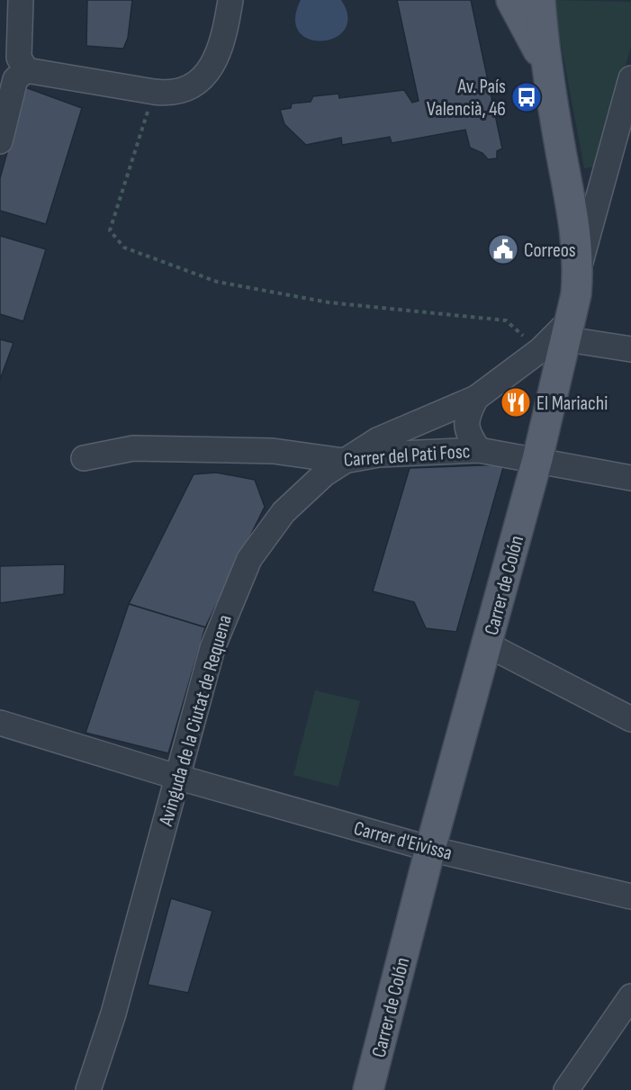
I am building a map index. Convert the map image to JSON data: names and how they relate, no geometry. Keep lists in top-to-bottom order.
{
  "streets": {
    "main road": ["Carrer de Colón"],
    "street": ["Carrer del Pati Fosc", "Avinguda de la Ciutat de Requena", "Carrer d'Eivissa"]
  },
  "crossings": [
    ["Carrer del Pati Fosc", "Carrer de Colón"],
    ["Carrer del Pati Fosc", "Avinguda de la Ciutat de Requena"],
    ["Carrer de Colón", "Avinguda de la Ciutat de Requena"],
    ["Carrer de Colón", "Carrer d'Eivissa"],
    ["Avinguda de la Ciutat de Requena", "Carrer d'Eivissa"]
  ],
  "places": {
    "bus stop": ["Av. País Valencià, 46"],
    "public building": ["Correos"],
    "restaurant": ["El Mariachi"]
  }
}
